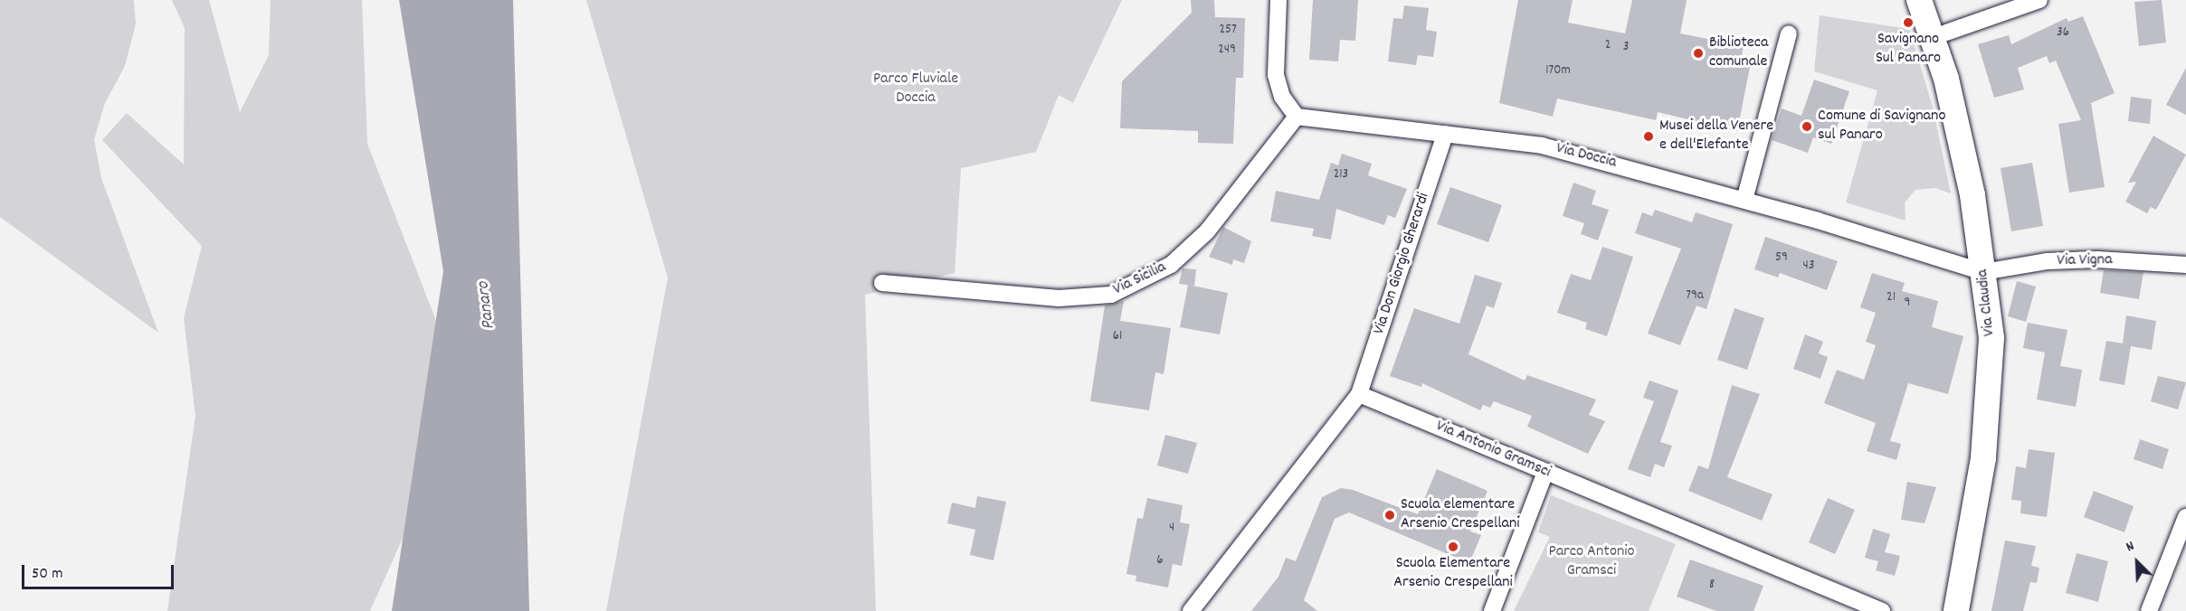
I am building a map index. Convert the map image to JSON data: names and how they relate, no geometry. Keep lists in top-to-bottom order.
{
  "streets": {
    "main road": ["Via Claudia"],
    "street": [
      "Via Doccia",
      "Via Vigna",
      "Via Don Giorgio Gherardi",
      "Via Sicilia",
      "Via Antonio Gramsci"
    ]
  },
  "crossings": [
    ["Via Doccia", "Via Vigna"],
    ["Via Doccia", "Via Don Giorgio Gherardi"],
    ["Via Doccia", "Via Sicilia"],
    ["Via Doccia", "Via Claudia"],
    ["Via Vigna", "Via Claudia"],
    ["Via Don Giorgio Gherardi", "Via Antonio Gramsci"]
  ],
  "water": ["Panaro"],
  "parks": ["Parco Fluviale Doccia", "Parco Antonio Gramsci"],
  "places": [
    "Savignano Sul Panaro",
    "Biblioteca comunale",
    "Comune di Savignano sul Panaro",
    "Musei della Venere e dell'Elefante",
    "Scuola elementare Arsenio Crespellani",
    "Scuola Elementare Arsenio Crespellani"
  ],
  "house_numbers": [
    "257",
    "36",
    "2",
    "3",
    "249",
    "170m",
    "213",
    "59",
    "43",
    "79a",
    "21",
    "9",
    "61",
    "4",
    "6",
    "8"
  ],
  "scale_bar": "50 m",
  "north": "top left"
}
